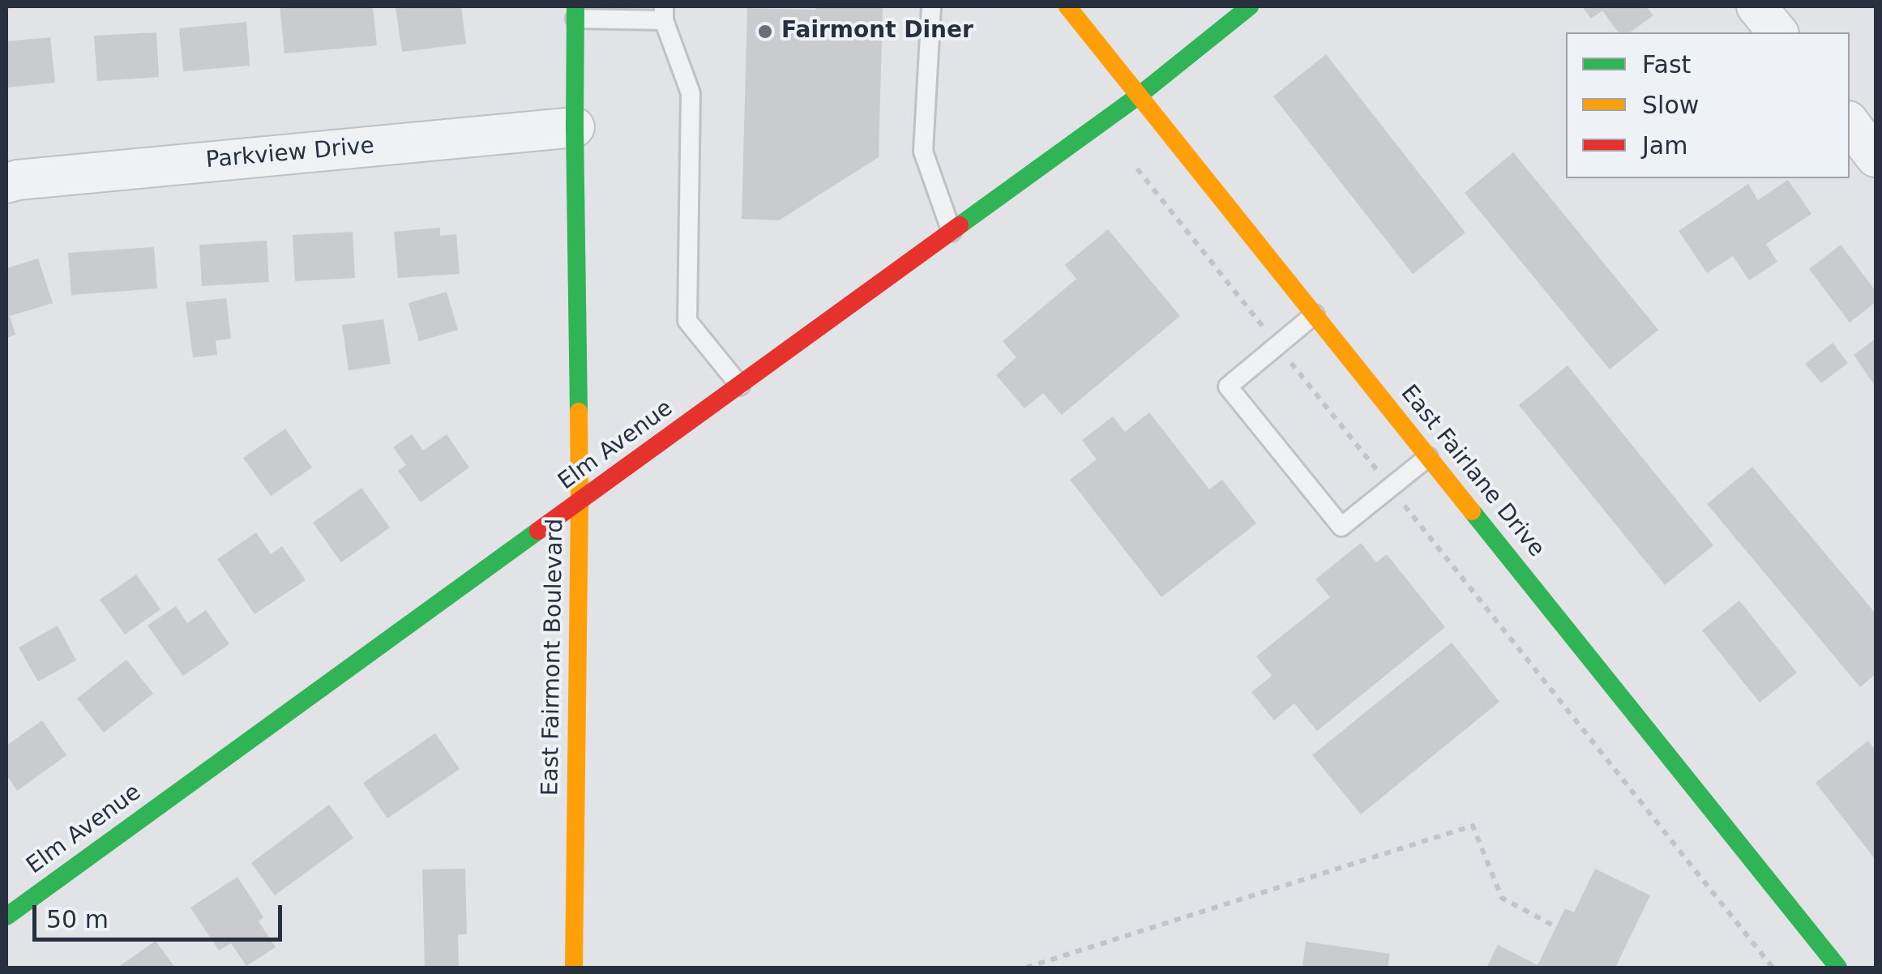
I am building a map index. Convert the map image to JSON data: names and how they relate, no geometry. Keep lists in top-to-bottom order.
{
  "streets": {
    "street": [
      "Parkview Drive",
      "Elm Avenue",
      "East Fairlane Drive",
      "East Fairmont Boulevard"
    ]
  },
  "crossings": [
    ["Parkview Drive", "East Fairmont Boulevard"],
    ["Elm Avenue", "East Fairlane Drive"],
    ["Elm Avenue", "East Fairmont Boulevard"]
  ],
  "places": ["Fairmont Diner"],
  "legend": ["Fast", "Slow", "Jam"],
  "scale_bar": "50 m"
}
